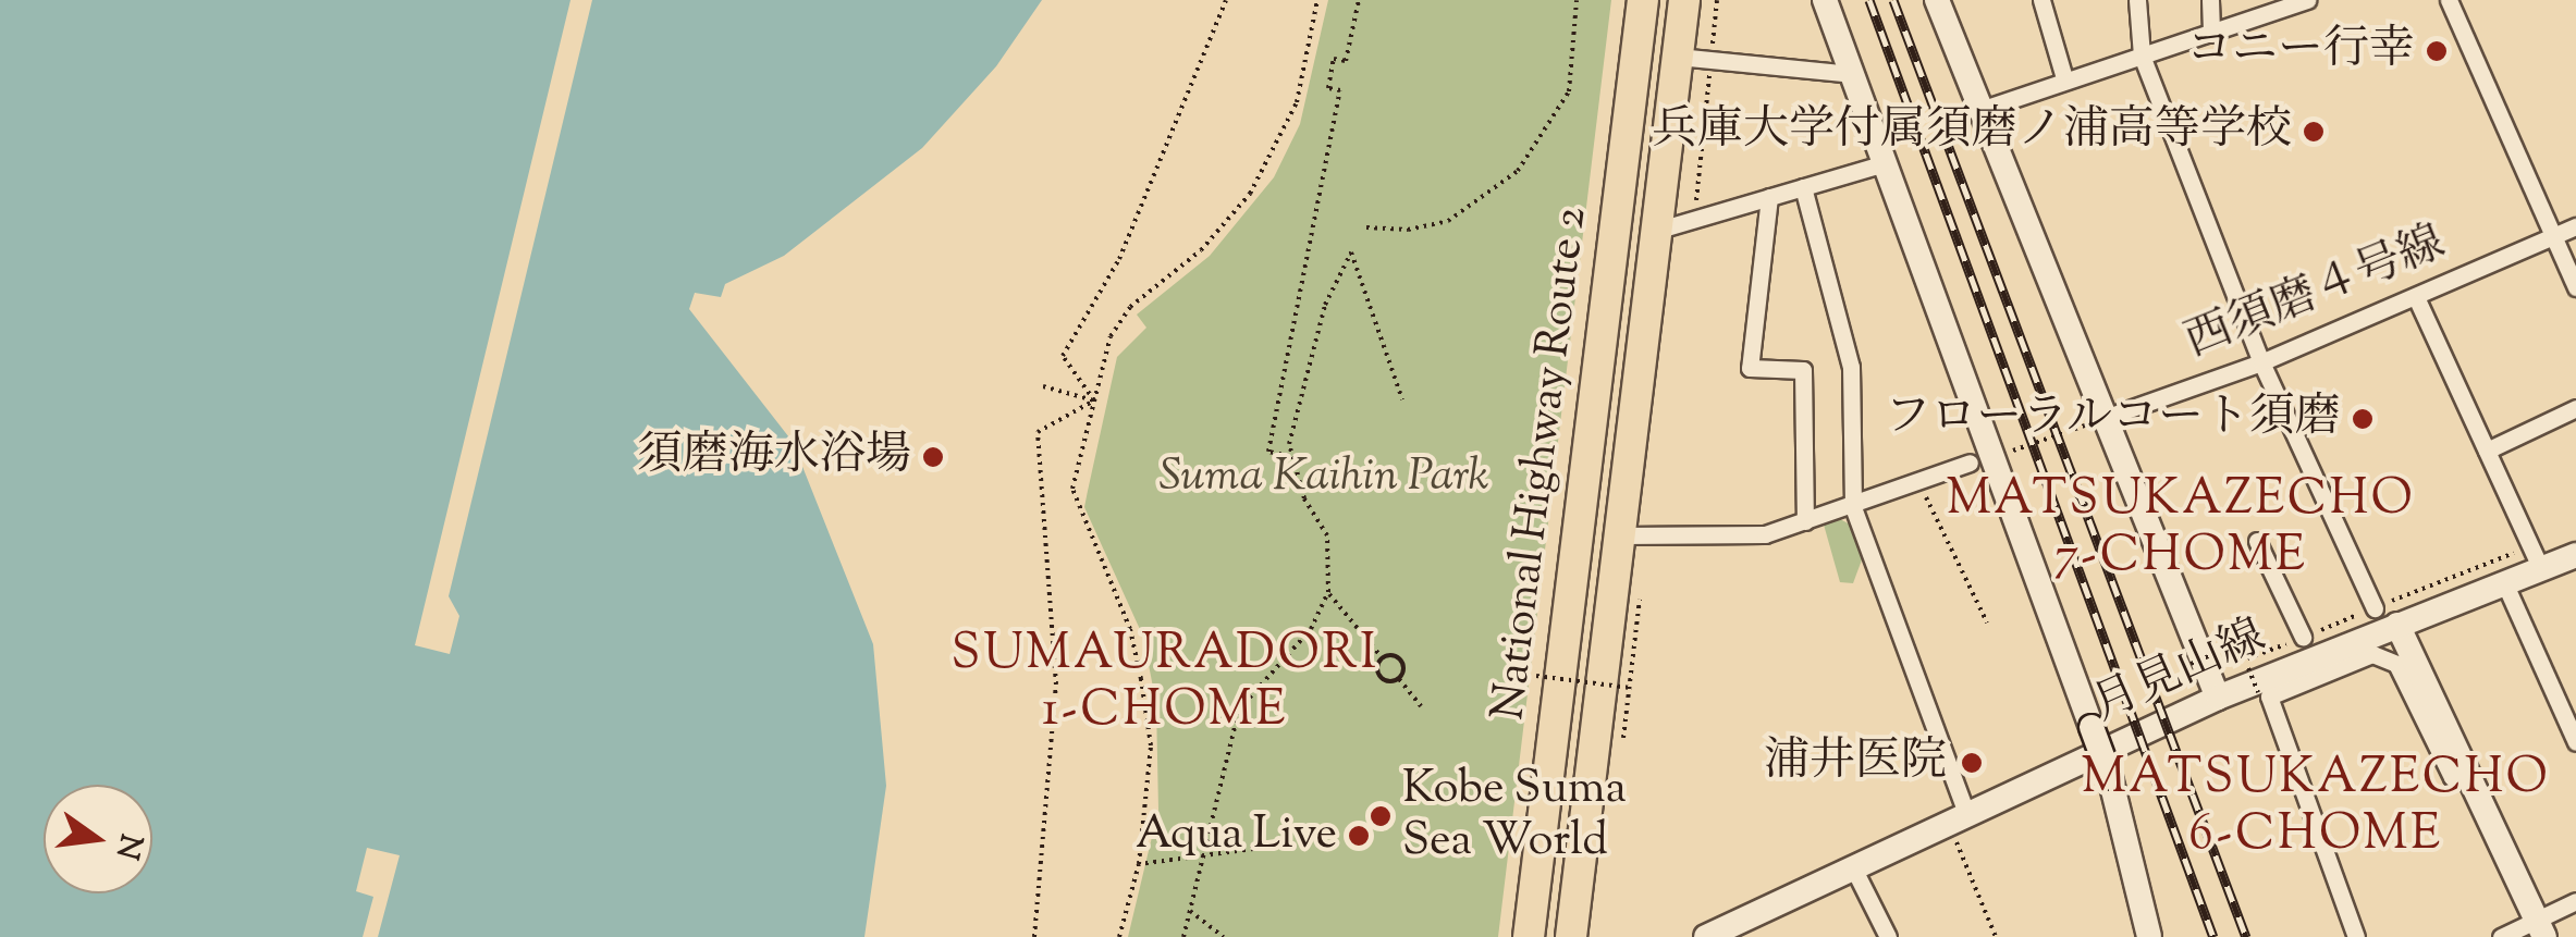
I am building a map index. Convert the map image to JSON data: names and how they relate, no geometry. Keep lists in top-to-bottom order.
{
  "streets": {
    "highway": ["National Highway Route 2"],
    "street": ["西須磨４号線", "月見山線"]
  },
  "districts": ["MATSUKAZECHO 7-CHOME", "SUMAURADORI 1-CHOME", "MATSUKAZECHO 6-CHOME"],
  "parks": ["Suma Kaihin Park"],
  "places": [
    "コニー行幸",
    "兵庫大学付属須磨ノ浦高等学校",
    "フローラルコート須磨",
    "須磨海水浴場",
    "浦井医院",
    "Kobe Suma Sea World",
    "Aqua Live"
  ],
  "north": "right"
}
